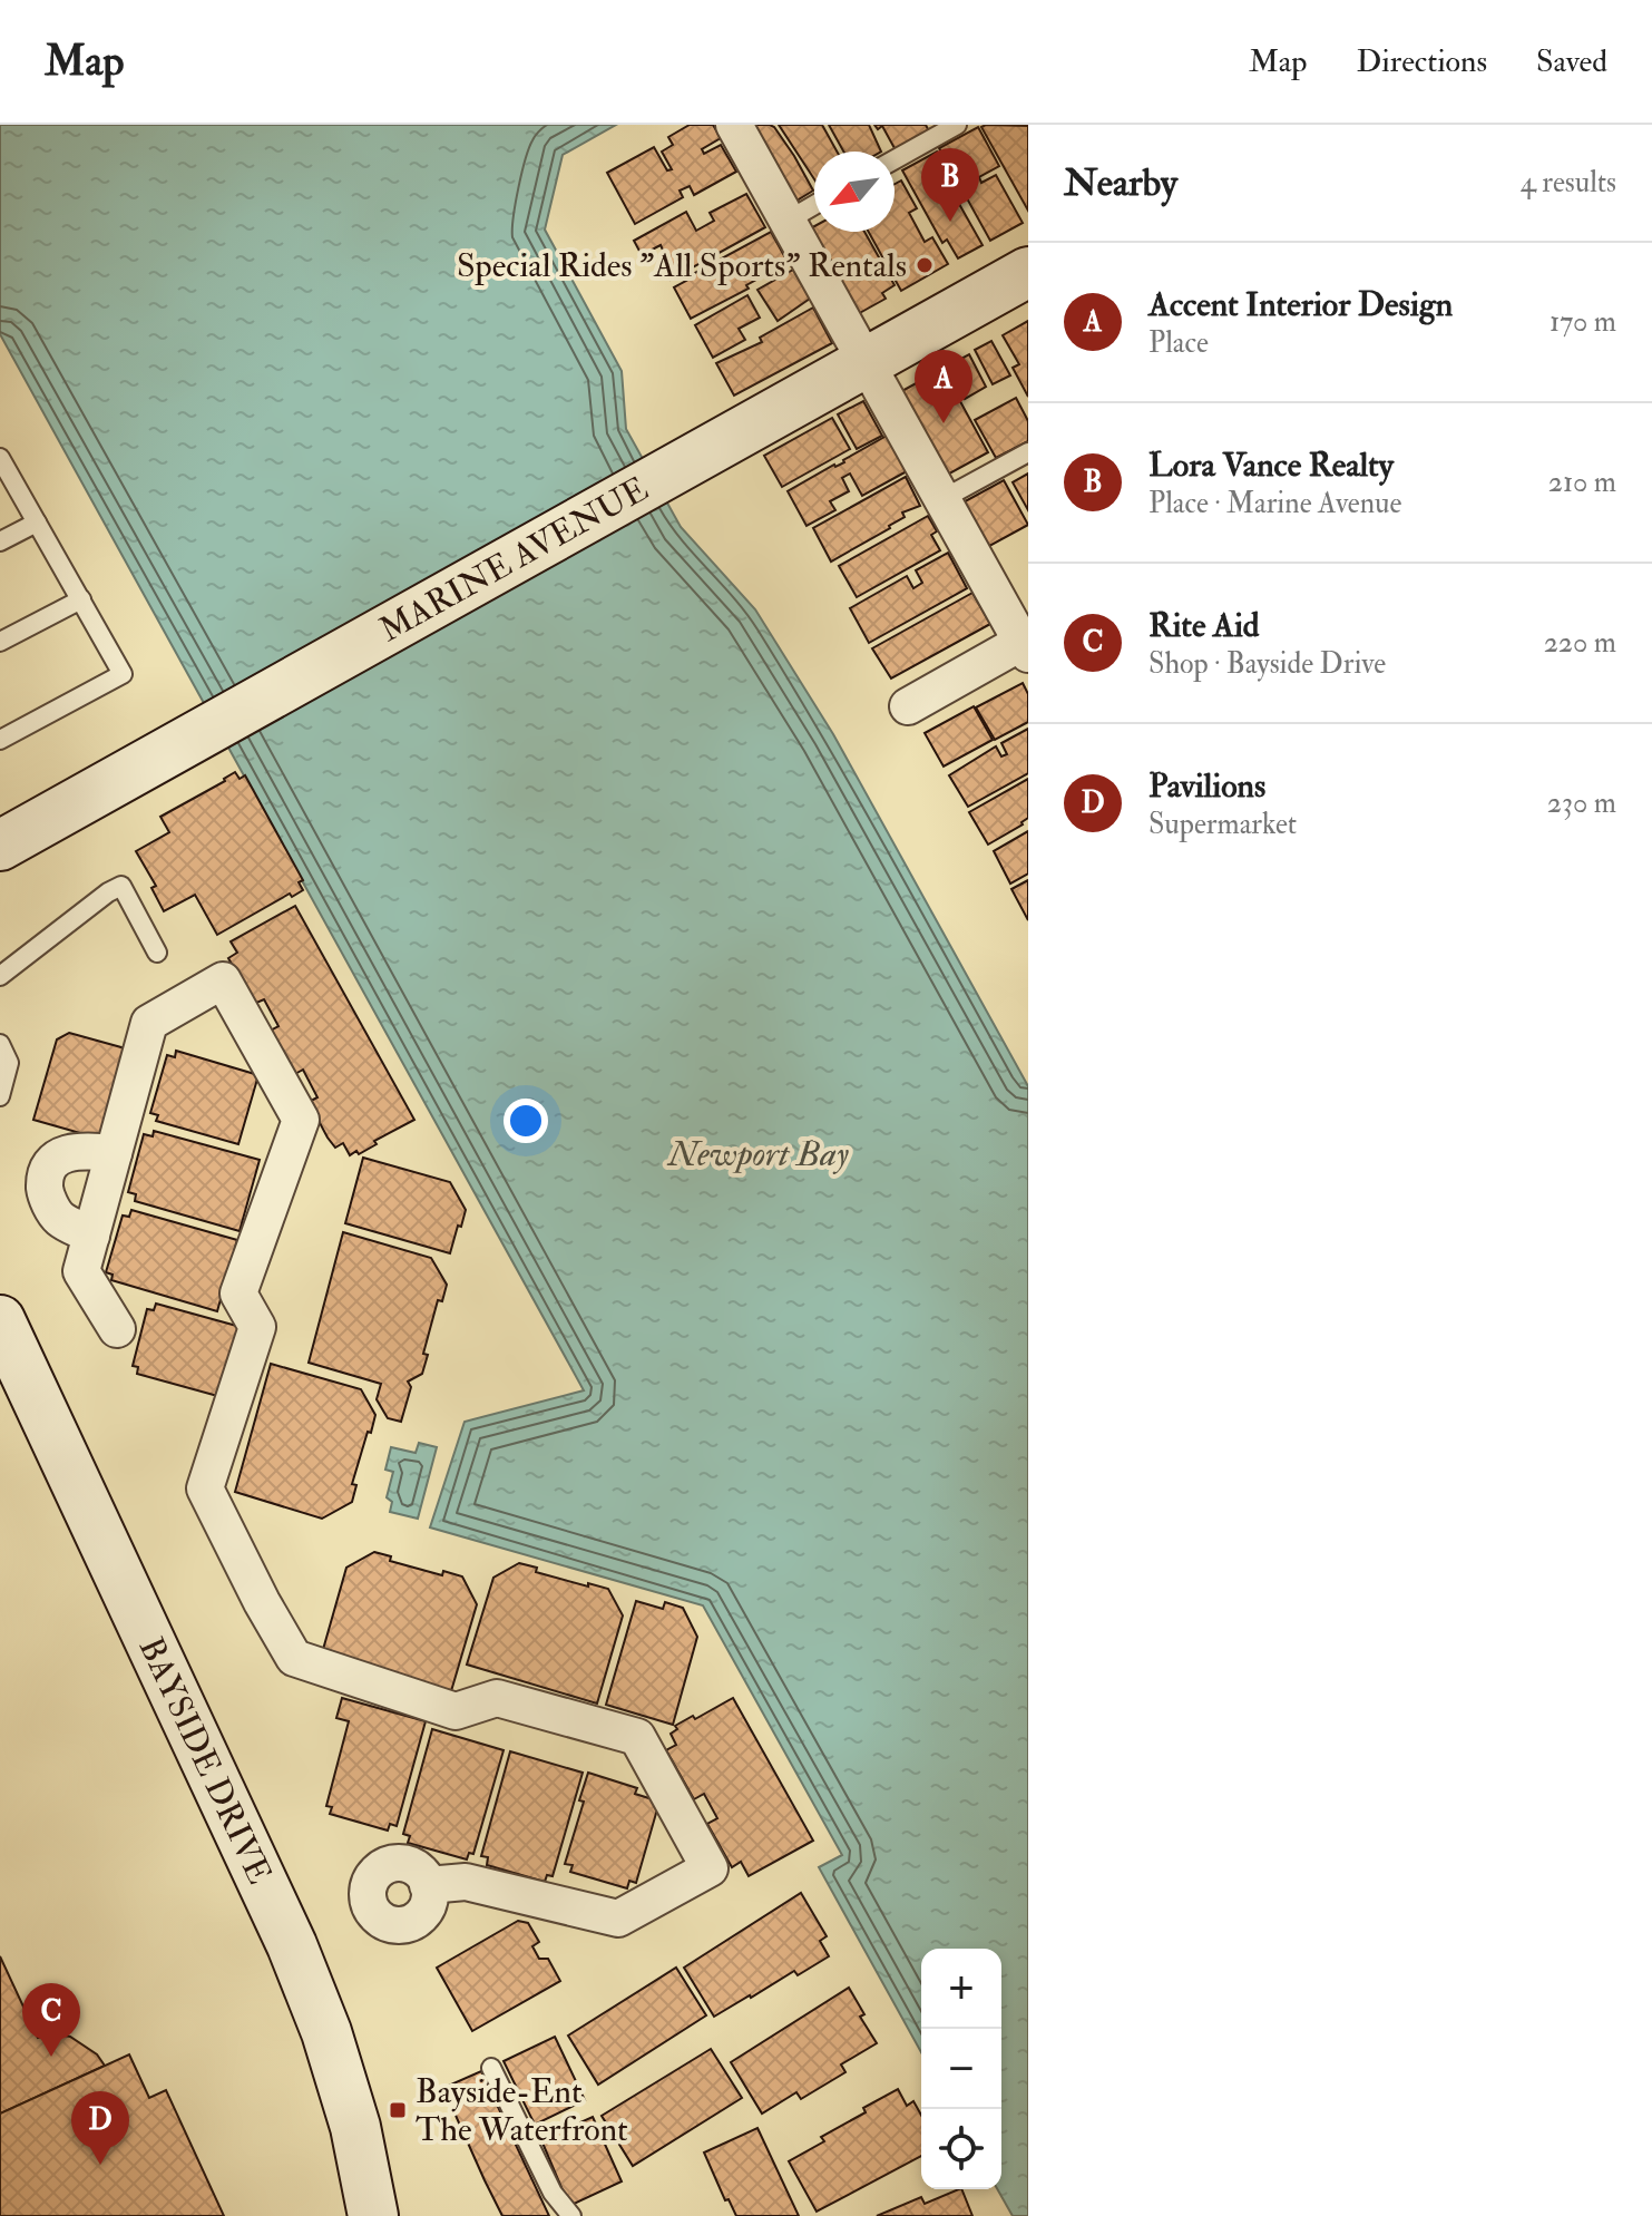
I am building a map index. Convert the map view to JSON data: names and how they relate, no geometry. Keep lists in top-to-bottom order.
{
  "streets": {
    "street": ["MARINE AVENUE", "BAYSIDE DRIVE"]
  },
  "water": ["Newport Bay"],
  "places": {
    "other": ["Special Rides \"All Sports\" Rentals"],
    "transit": ["Bayside-Ent The Waterfront"]
  },
  "north": "bottom left",
  "page": {
    "header": "Map",
    "nav": ["Map", "Directions", "Saved"],
    "heading": ["Nearby", "4 results"],
    "pins": [
      "B",
      "A",
      "C",
      "D"
    ],
    "list": [
      {
        "mark": "A",
        "name": "Accent Interior Design",
        "note": "Place",
        "value": "170 m"
      },
      {
        "mark": "B",
        "name": "Lora Vance Realty",
        "note": "Place · Marine Avenue",
        "value": "210 m"
      },
      {
        "mark": "C",
        "name": "Rite Aid",
        "note": "Shop · Bayside Drive",
        "value": "220 m"
      },
      {
        "mark": "D",
        "name": "Pavilions",
        "note": "Supermarket",
        "value": "230 m"
      }
    ],
    "map_buttons": ["+", "−"]
  }
}
